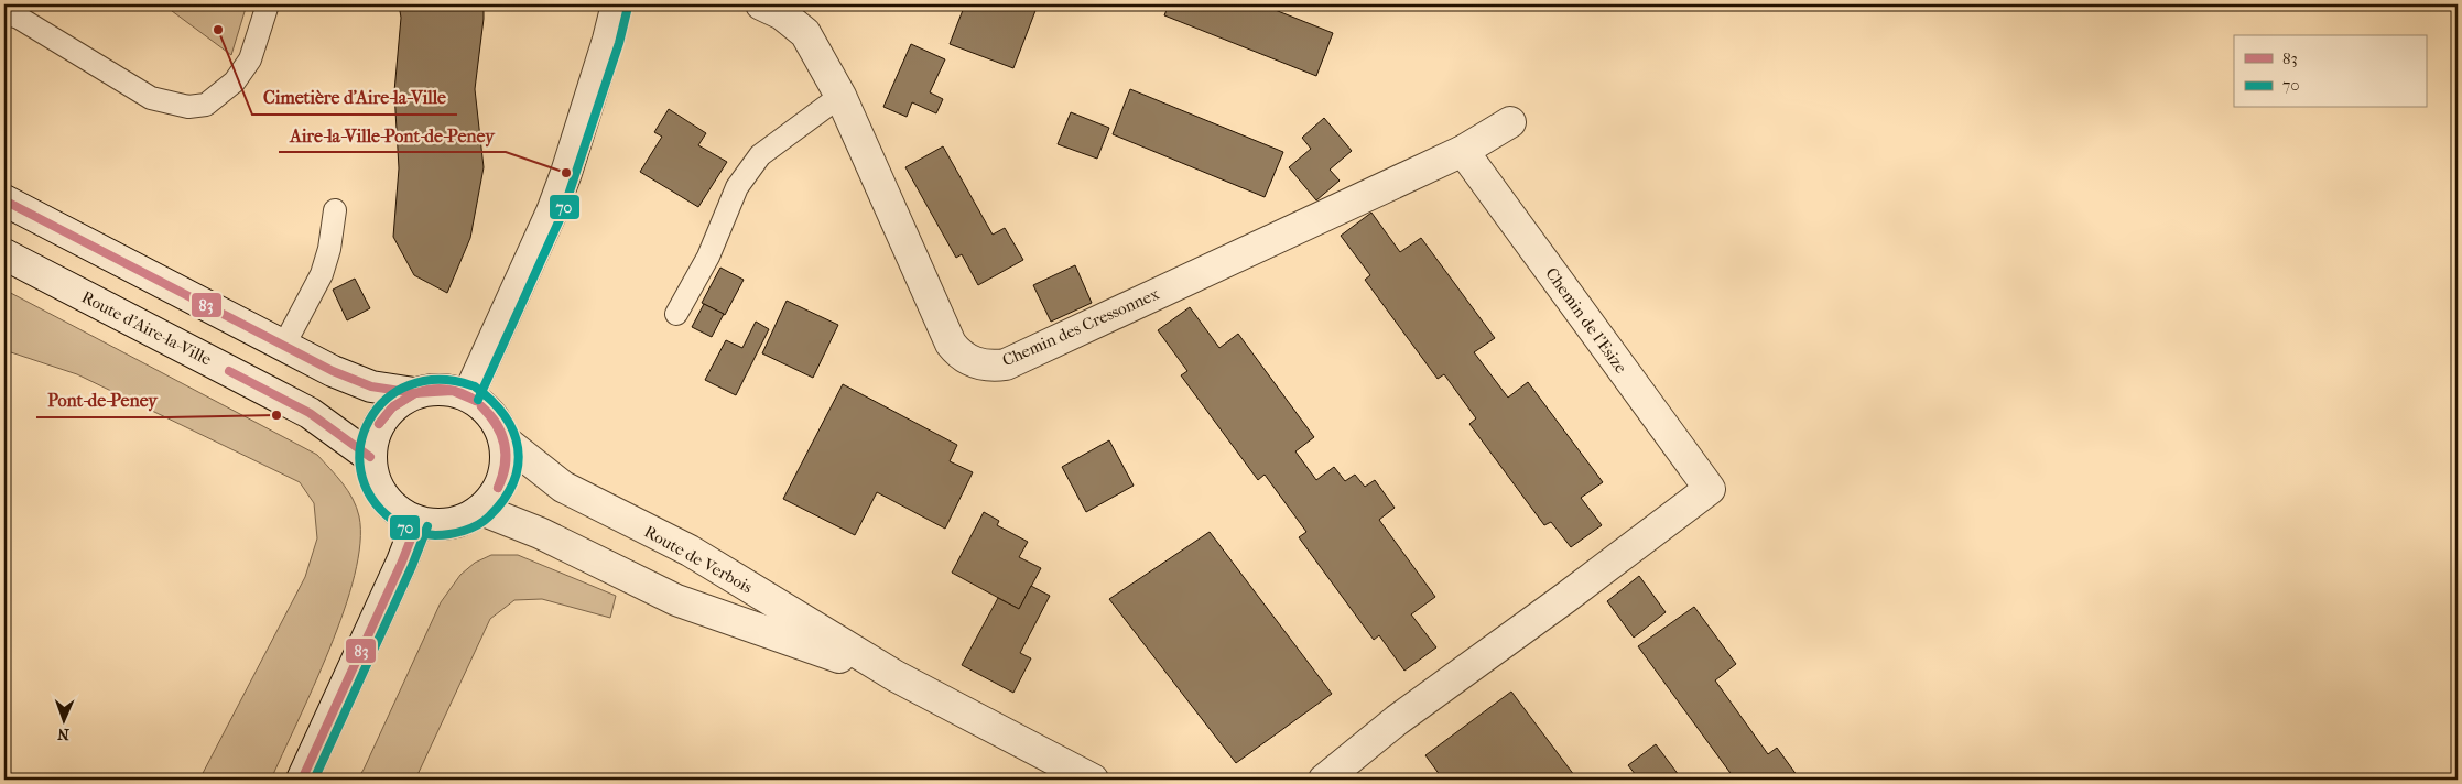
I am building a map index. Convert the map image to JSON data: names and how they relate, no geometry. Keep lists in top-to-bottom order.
{
  "streets": {
    "street": [
      "Chemin de l'Esize",
      "Chemin des Cressonnex",
      "Route d'Aire-la-Ville",
      "Route de Verbois"
    ]
  },
  "crossings": [
    ["Chemin de l'Esize", "Chemin des Cressonnex"],
    ["Route d'Aire-la-Ville", "Route de Verbois"]
  ],
  "places": ["Cimetière d'Aire-la-Ville", "Aire-la-Ville-Pont-de-Peney", "Pont-de-Peney"],
  "lines": ["transit line 70", "transit line 83"],
  "legend": ["83", "70"],
  "north": "bottom"
}
